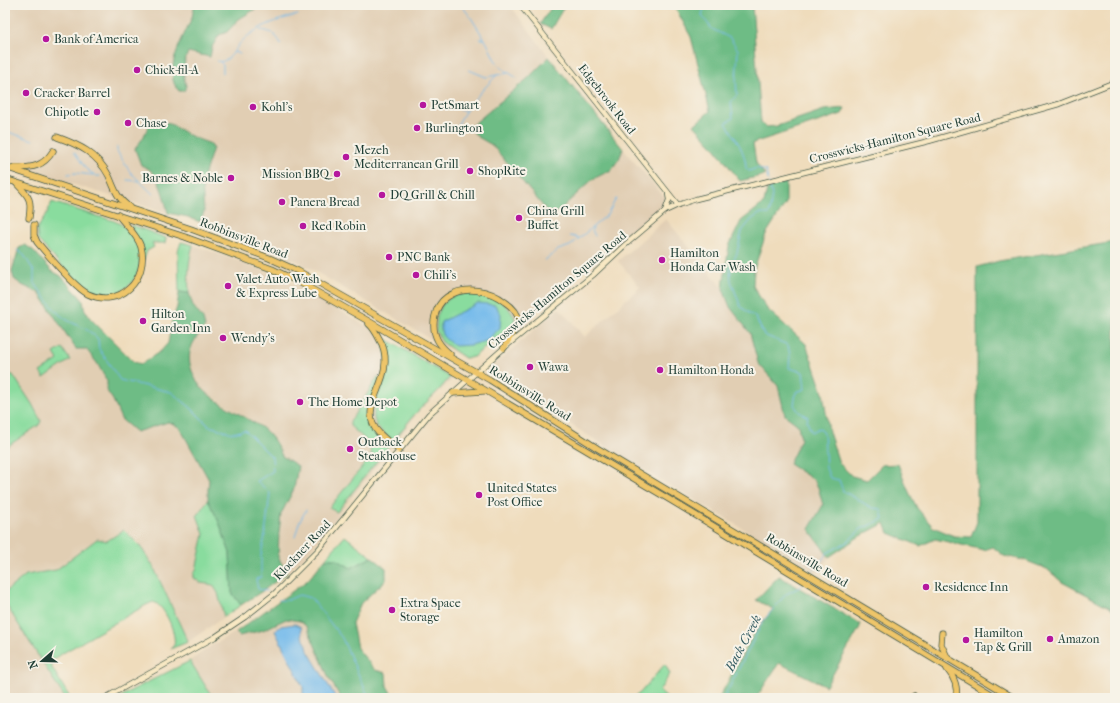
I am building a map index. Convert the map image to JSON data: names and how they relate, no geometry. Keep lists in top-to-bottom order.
{
  "streets": {
    "highway": ["Robbinsville Road"],
    "main road": ["Edgebrook Road", "Crosswicks-Hamilton Square Road", "Klockner Road"]
  },
  "crossings": [
    ["Edgebrook Road", "Crosswicks-Hamilton Square Road"],
    ["Crosswicks-Hamilton Square Road", "Robbinsville Road"],
    ["Crosswicks-Hamilton Square Road", "Klockner Road"],
    ["Robbinsville Road", "Klockner Road"]
  ],
  "water": ["Back Creek"],
  "places": [
    "Bank of America",
    "Chick-fil-A",
    "Cracker Barrel",
    "PetSmart",
    "Kohl's",
    "Chipotle",
    "Chase",
    "Burlington",
    "Mezeh Mediterranean Grill",
    "ShopRite",
    "Mission BBQ",
    "Barnes & Noble",
    "DQ Grill & Chill",
    "Panera Bread",
    "China Grill Buffet",
    "Red Robin",
    "PNC Bank",
    "Hamilton Honda Car Wash",
    "Chili's",
    "Valet Auto Wash & Express Lube",
    "Hilton Garden Inn",
    "Wendy's",
    "Wawa",
    "Hamilton Honda",
    "The Home Depot",
    "Outback Steakhouse",
    "United States Post Office",
    "Residence Inn",
    "Extra Space Storage",
    "Amazon",
    "Hamilton Tap & Grill"
  ],
  "north": "left"
}
